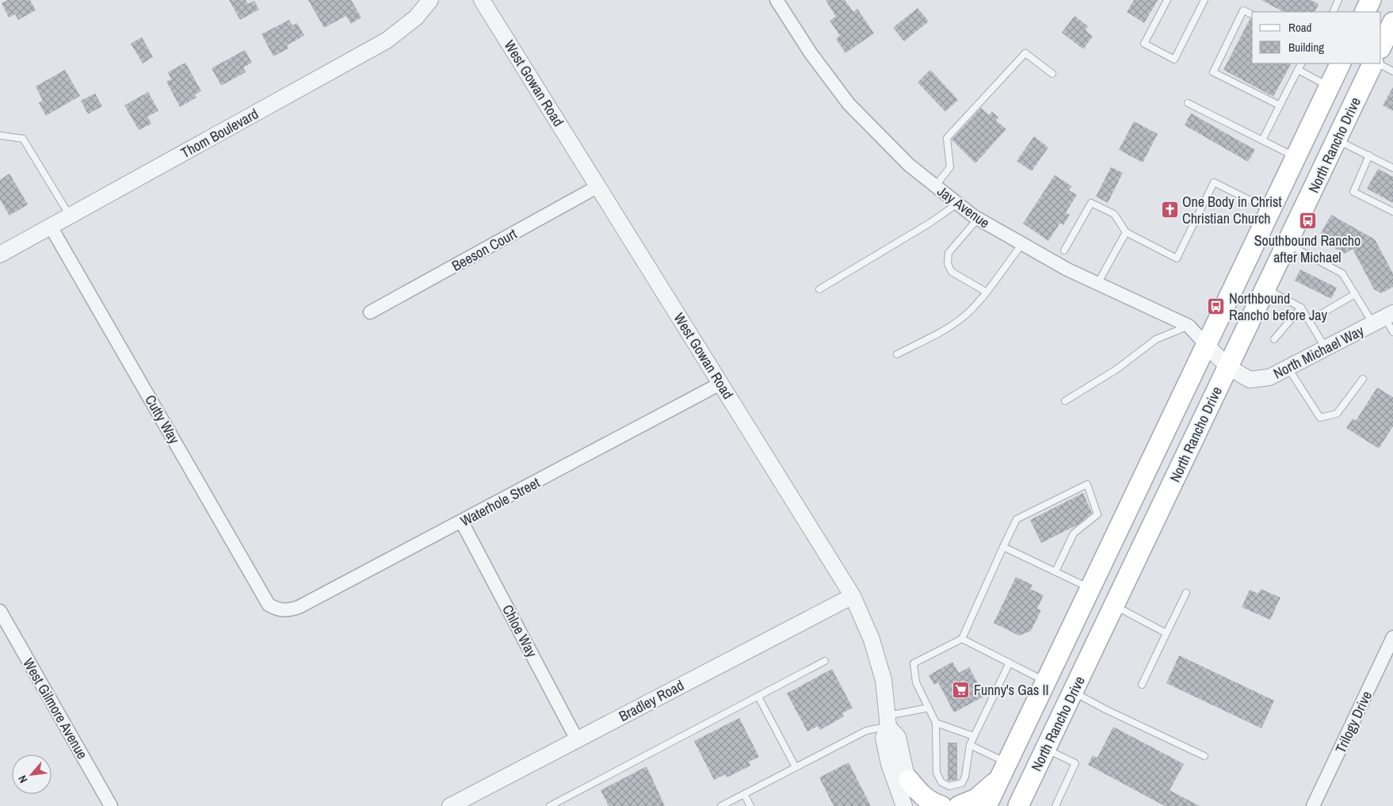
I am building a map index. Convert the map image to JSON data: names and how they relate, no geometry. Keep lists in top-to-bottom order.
{
  "streets": {
    "main road": ["North Rancho Drive"],
    "street": [
      "West Gowan Road",
      "Thom Boulevard",
      "Jay Avenue",
      "Beeson Court",
      "North Michael Way",
      "Cutty Way",
      "Waterhole Street",
      "Chloe Way",
      "Bradley Road",
      "West Gilmore Avenue",
      "Trilogy Drive"
    ]
  },
  "crossings": [
    ["West Gowan Road", "Beeson Court"],
    ["West Gowan Road", "Waterhole Street"],
    ["West Gowan Road", "Bradley Road"],
    ["Thom Boulevard", "Cutty Way"],
    ["North Rancho Drive", "Jay Avenue"],
    ["North Rancho Drive", "North Michael Way"],
    ["Jay Avenue", "North Michael Way"],
    ["Cutty Way", "Waterhole Street"],
    ["Waterhole Street", "Chloe Way"],
    ["Chloe Way", "Bradley Road"]
  ],
  "places": {
    "church": ["One Body in Christ Christian Church"],
    "bus stop": ["Southbound Rancho after Michael", "Northbound Rancho before Jay"],
    "supermarket": ["Funny's Gas II"]
  },
  "legend": ["Road", "Building"],
  "north": "bottom left"
}
